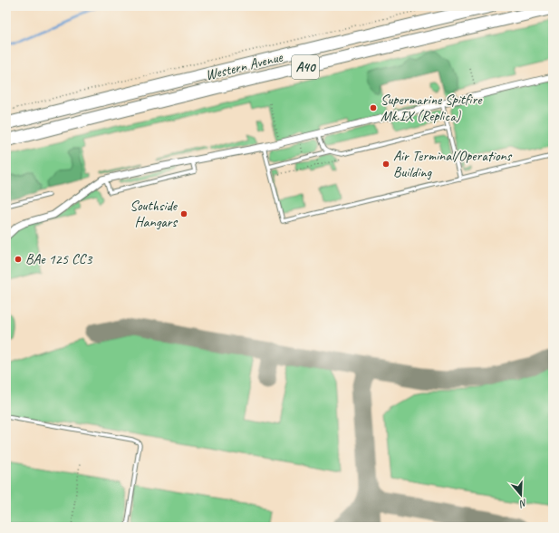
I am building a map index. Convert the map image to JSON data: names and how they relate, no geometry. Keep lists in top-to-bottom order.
{
  "streets": {
    "highway": ["Western Avenue", "A40"]
  },
  "places": [
    "Supermarine Spitfire Mk.IX (Replica)",
    "Air Terminal/Operations Building",
    "Southside Hangars",
    "BAe 125 CC3"
  ],
  "north": "bottom"
}
